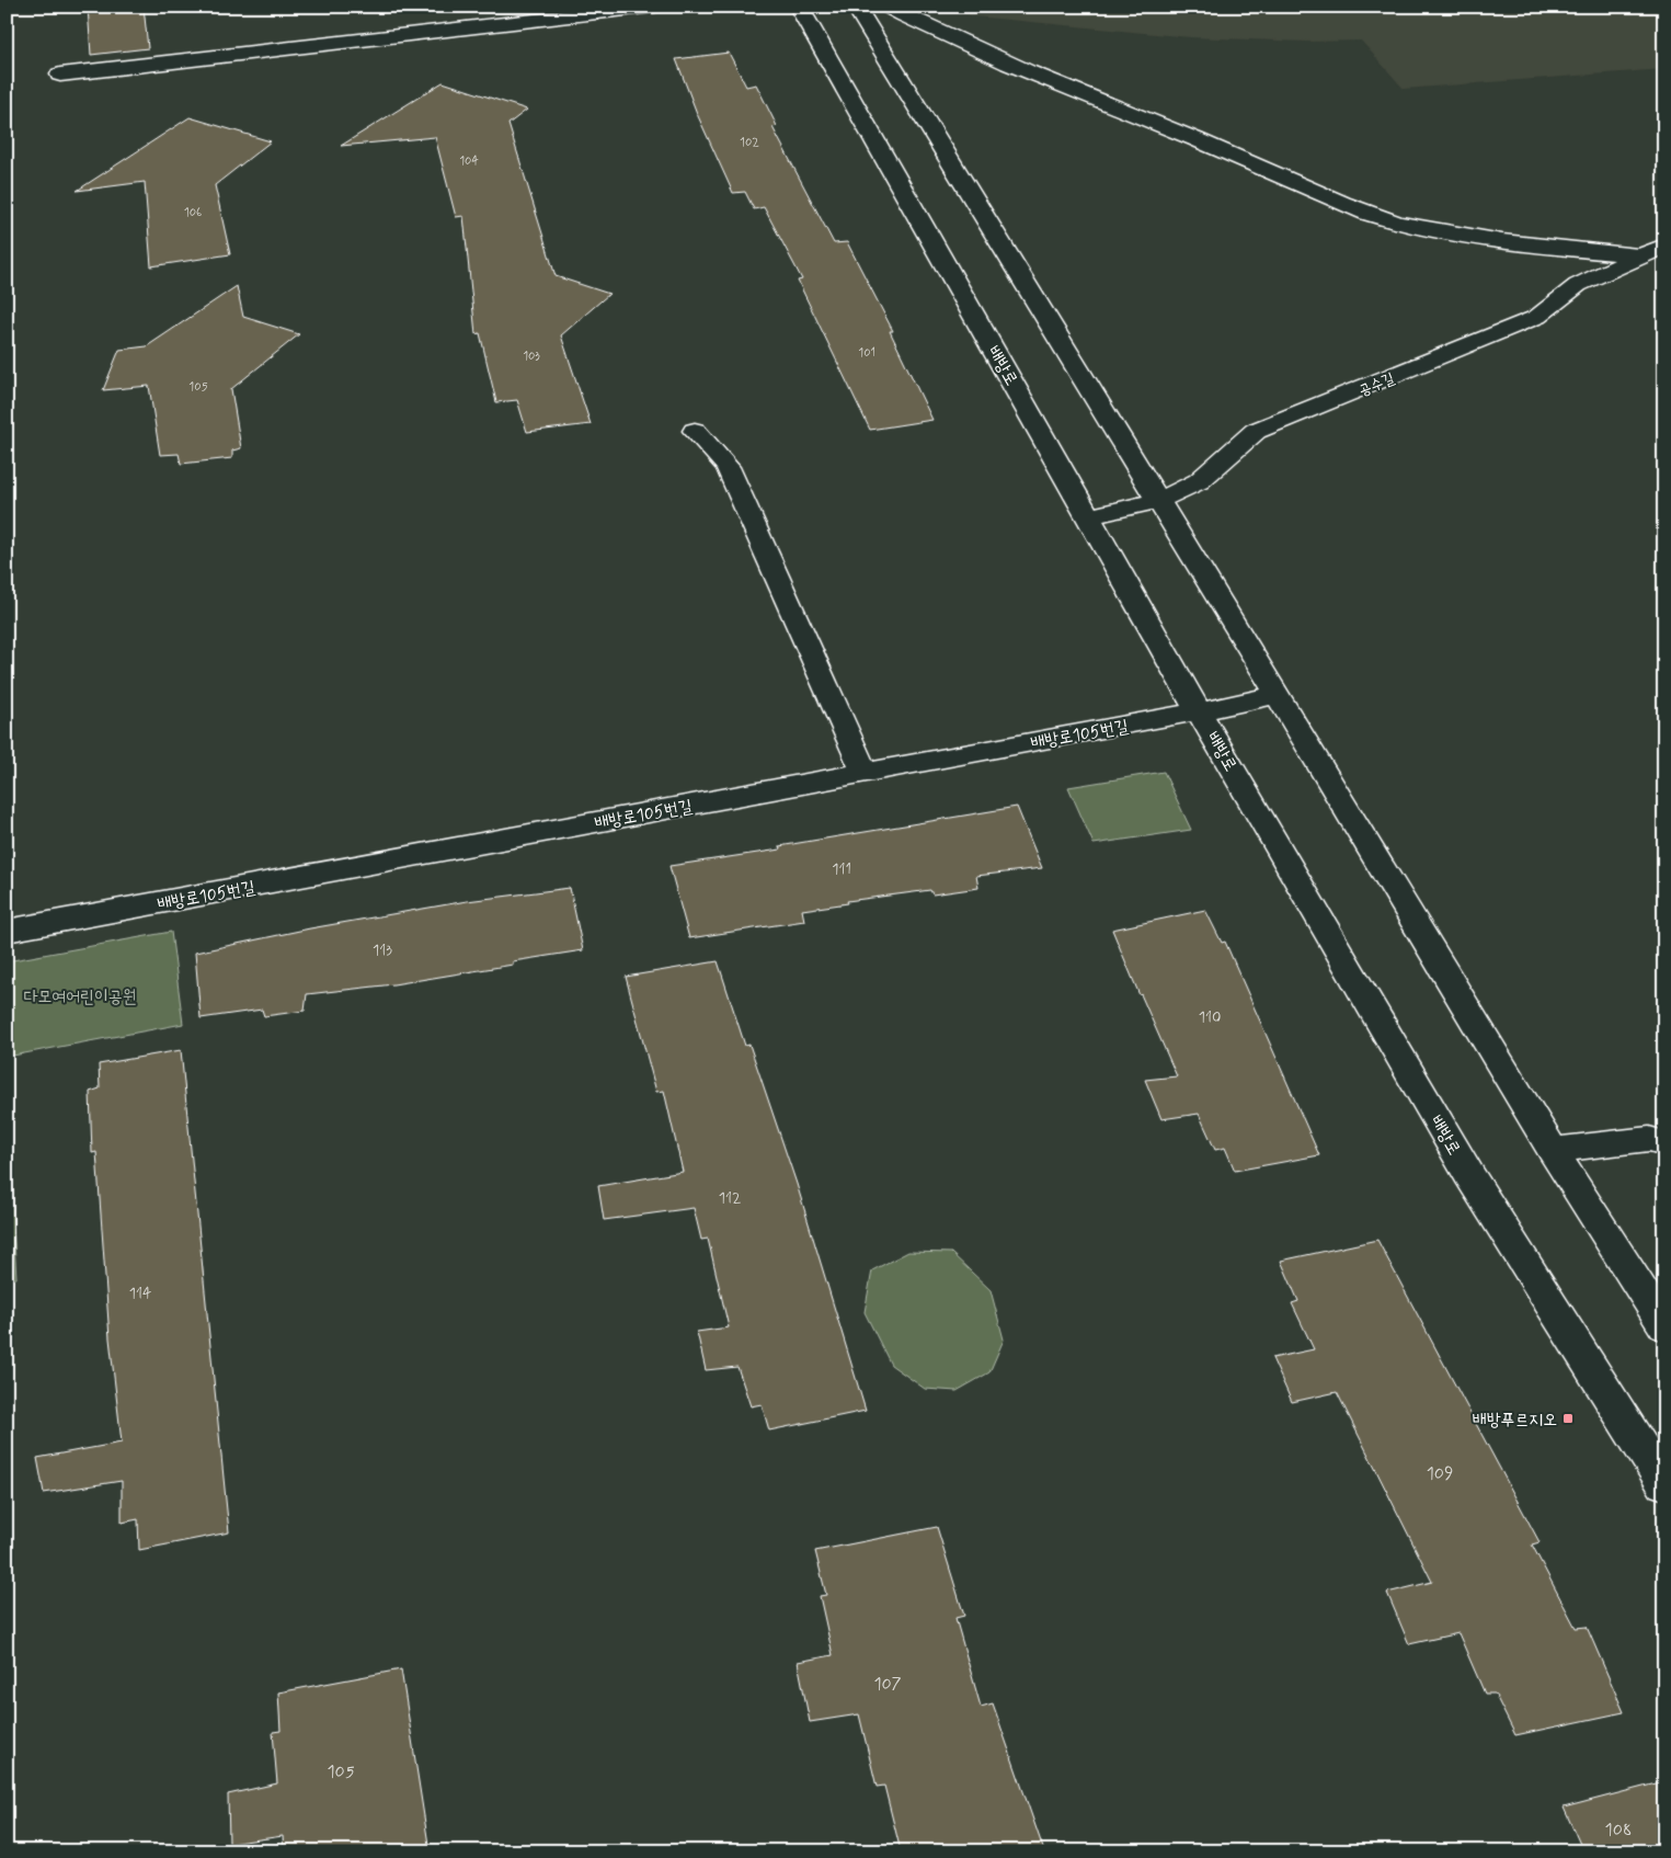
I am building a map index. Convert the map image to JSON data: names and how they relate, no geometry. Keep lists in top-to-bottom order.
{
  "streets": {
    "street": ["배방로", "공수길", "배방로105번길"]
  },
  "crossings": [
    ["배방로", "공수길"],
    ["배방로", "배방로105번길"]
  ],
  "parks": ["다모여어린이공원"],
  "places": {
    "transit": ["배방푸르지오"]
  },
  "house_numbers": [
    "102",
    "104",
    "106",
    "101",
    "103",
    "105",
    "111",
    "113",
    "110",
    "112",
    "114",
    "109",
    "107",
    "105",
    "108"
  ]
}
